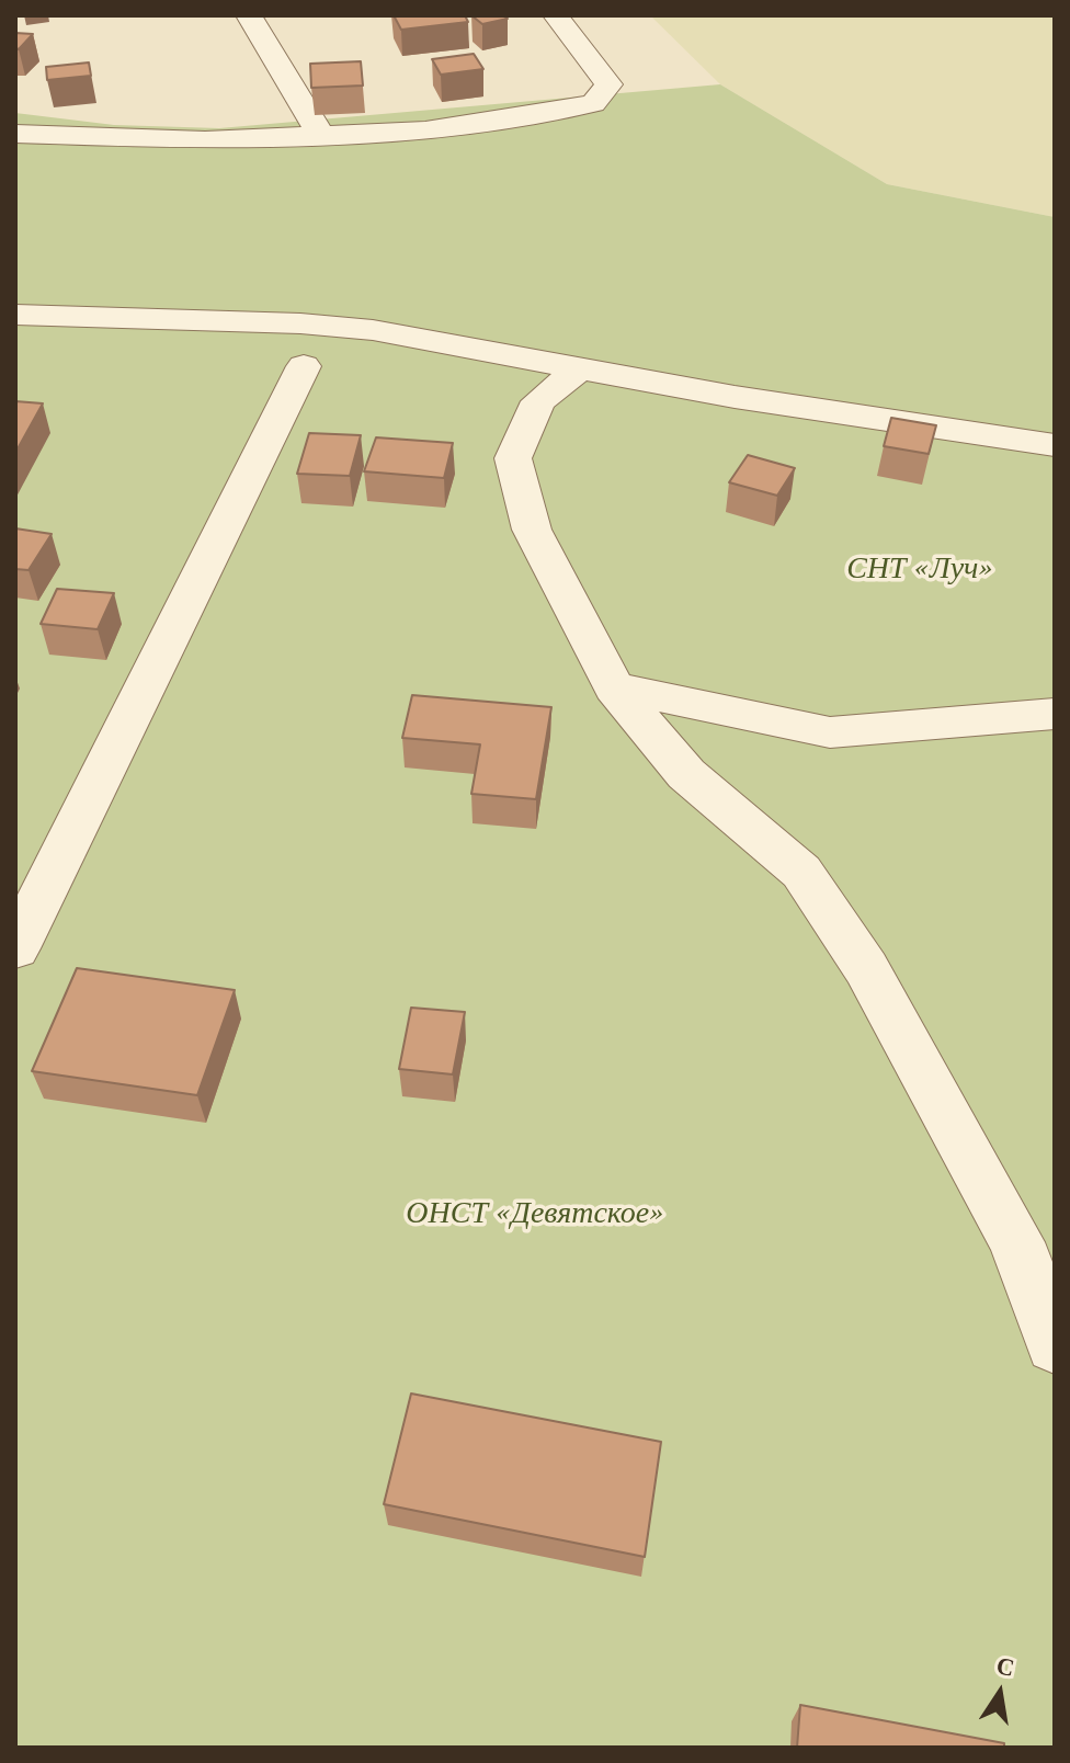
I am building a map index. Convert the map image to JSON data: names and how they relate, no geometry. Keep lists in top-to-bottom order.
{
  "parks": ["СНТ «Луч»", "ОНСТ «Девятское»"],
  "north": "top"
}
